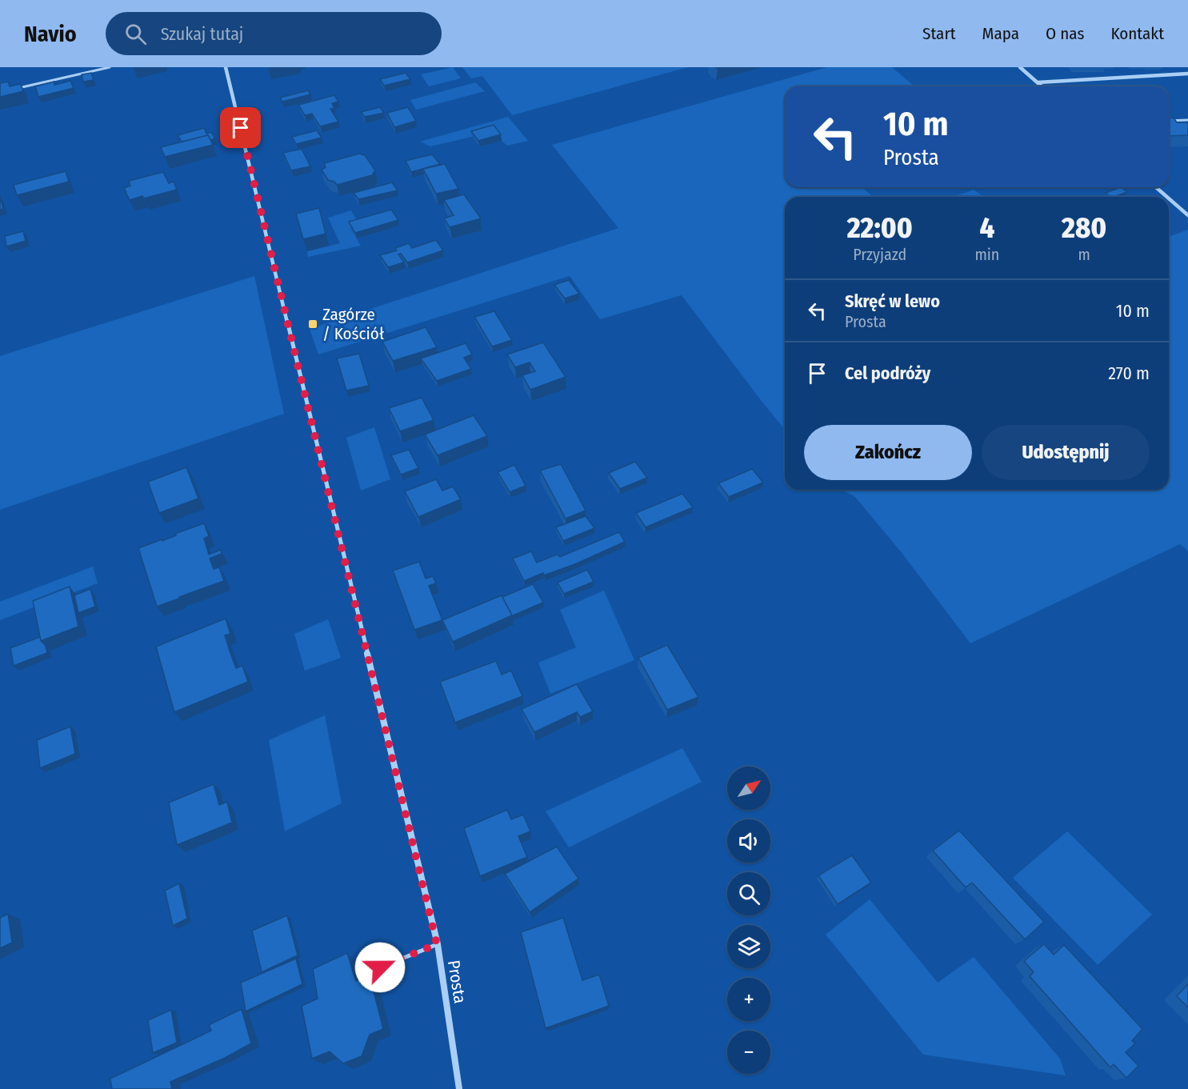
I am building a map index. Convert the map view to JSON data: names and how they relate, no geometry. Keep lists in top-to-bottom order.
{
  "streets": {
    "street": ["Prosta"]
  },
  "places": {
    "transit": ["Zagórze / Kościół"]
  },
  "north": "top right",
  "page": {
    "header": "Navio",
    "search": "Szukaj tutaj",
    "nav": [
      "Start",
      "Mapa",
      "O nas",
      "Kontakt"
    ],
    "turn": ["10 m", "Prosta"],
    "eta": [
      "22:00",
      "Przyjazd",
      "4",
      "min",
      "280",
      "m"
    ],
    "list": [
      {
        "name": "Skręć w lewo",
        "note": "Prosta",
        "value": "10 m"
      },
      {
        "name": "Cel podróży",
        "value": "270 m"
      }
    ],
    "buttons": ["Zakończ", "Udostępnij"],
    "map_buttons": ["+", "−"]
  }
}
